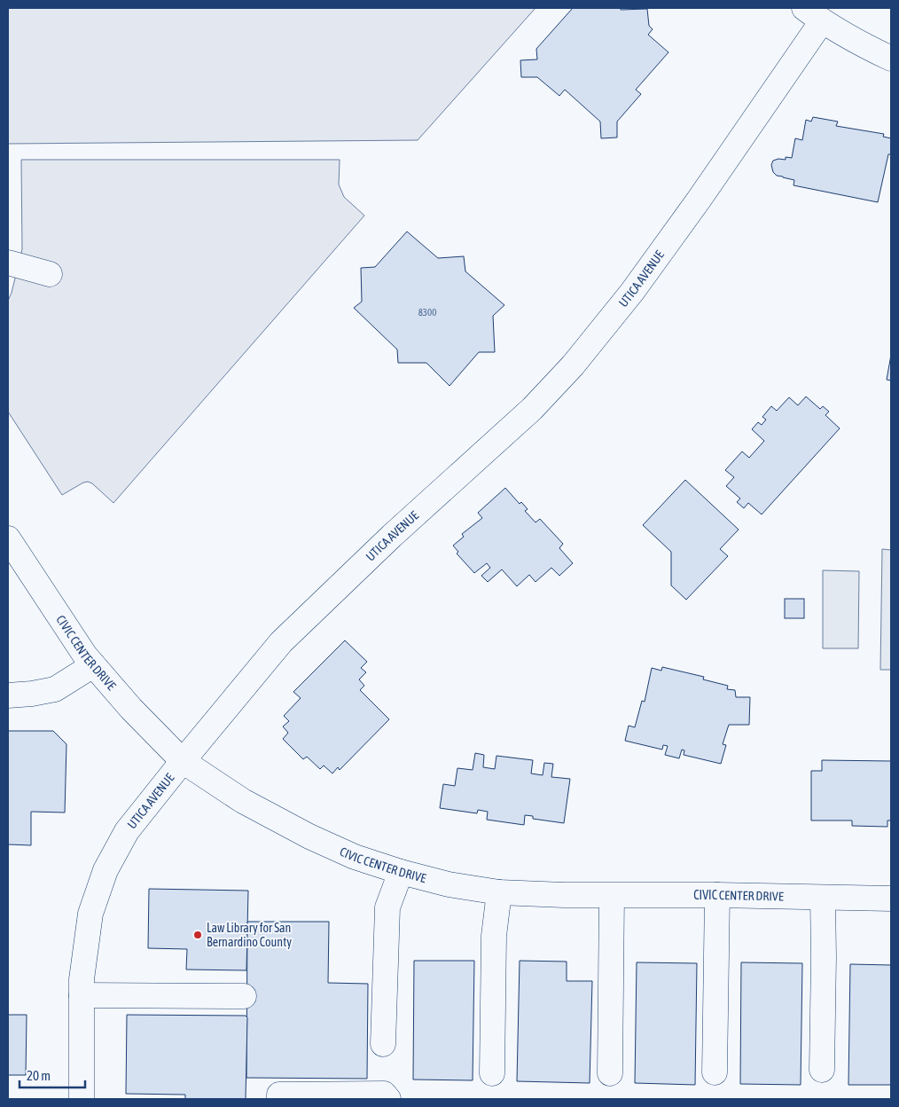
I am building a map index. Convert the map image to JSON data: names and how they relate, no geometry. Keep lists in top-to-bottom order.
{
  "streets": {
    "street": ["UTICA AVENUE", "CIVIC CENTER DRIVE"]
  },
  "crossings": [
    ["UTICA AVENUE", "CIVIC CENTER DRIVE"]
  ],
  "places": ["Law Library for San Bernardino County"],
  "house_numbers": ["8300"],
  "scale_bar": "20 m"
}
